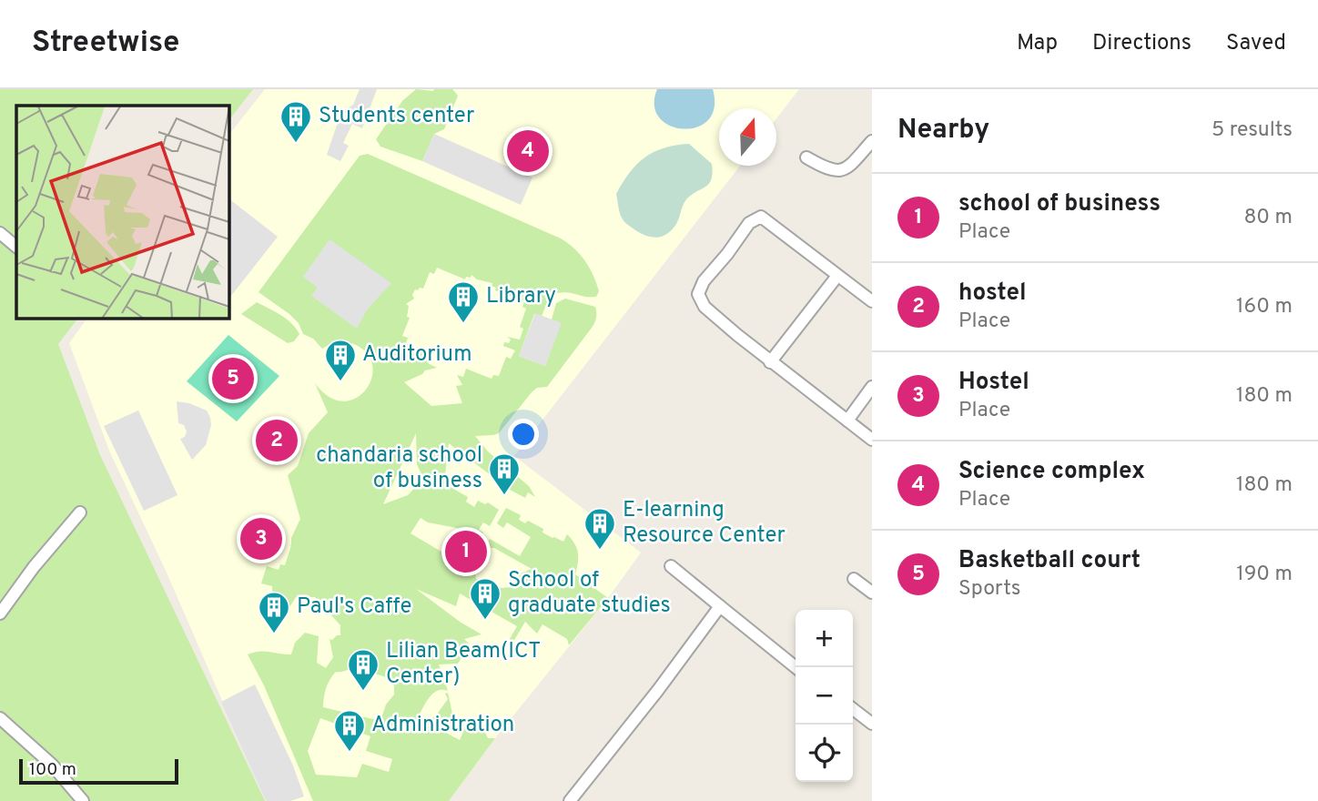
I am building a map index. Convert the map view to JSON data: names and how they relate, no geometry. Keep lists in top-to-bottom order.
{
  "places": {
    "building": [
      "Students center",
      "Library",
      "Auditorium",
      "chandaria school of business",
      "E-learning Resource Center",
      "School of graduate studies",
      "Paul's Caffe",
      "Lilian Beam(ICT Center)",
      "Administration"
    ]
  },
  "scale_bar": "100 m",
  "north": "top",
  "page": {
    "header": "Streetwise",
    "nav": ["Map", "Directions", "Saved"],
    "heading": ["Nearby", "5 results"],
    "pins": [
      "4",
      "5",
      "2",
      "3",
      "1"
    ],
    "list": [
      {
        "mark": "1",
        "name": "school of business",
        "note": "Place",
        "value": "80 m"
      },
      {
        "mark": "2",
        "name": "hostel",
        "note": "Place",
        "value": "160 m"
      },
      {
        "mark": "3",
        "name": "Hostel",
        "note": "Place",
        "value": "180 m"
      },
      {
        "mark": "4",
        "name": "Science complex",
        "note": "Place",
        "value": "180 m"
      },
      {
        "mark": "5",
        "name": "Basketball court",
        "note": "Sports",
        "value": "190 m"
      }
    ],
    "map_buttons": ["+", "−"],
    "scale": "100 m"
  }
}
